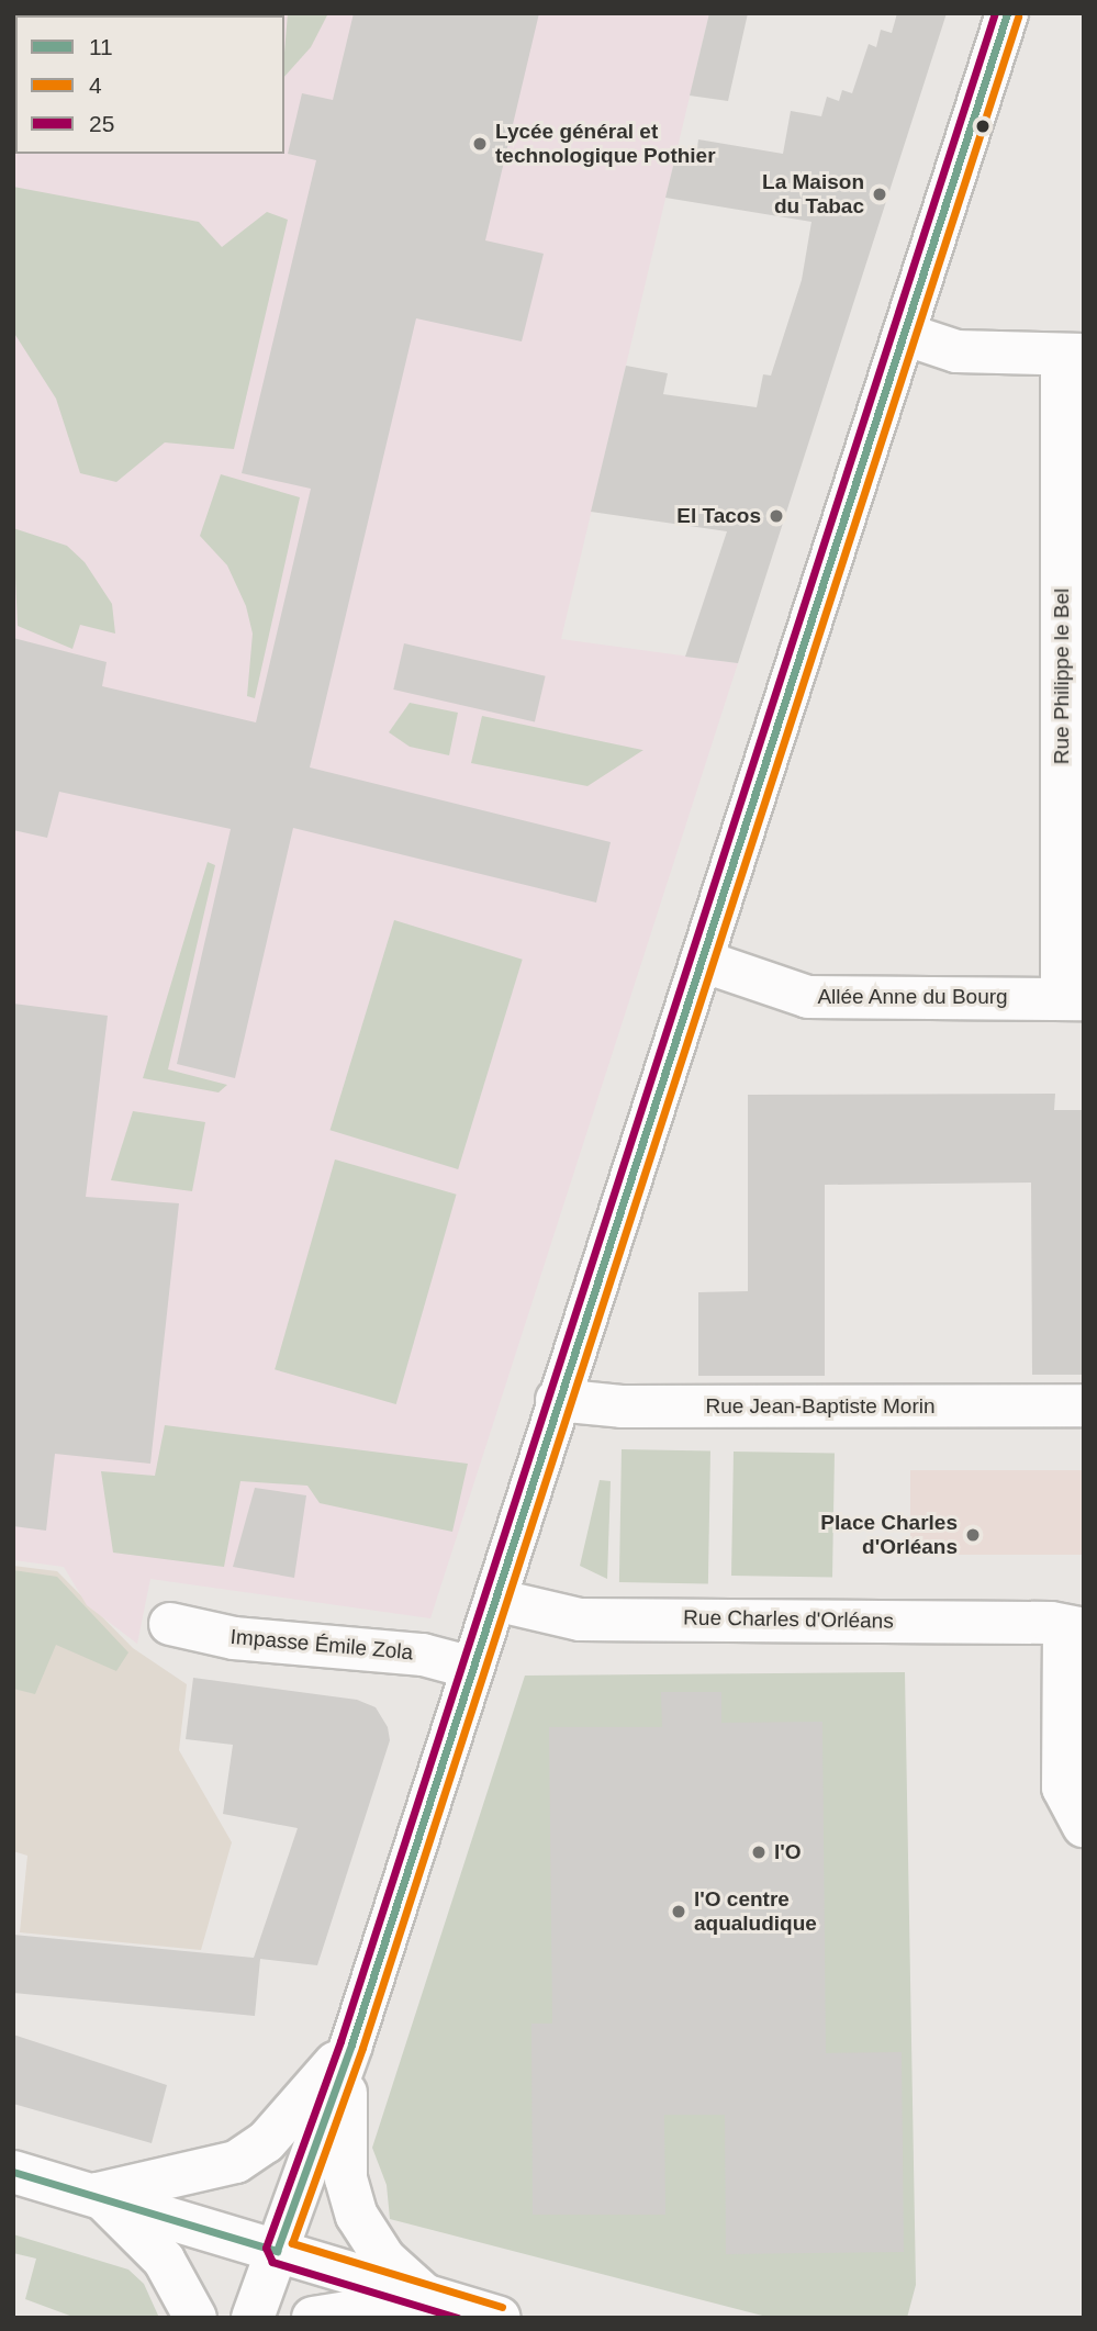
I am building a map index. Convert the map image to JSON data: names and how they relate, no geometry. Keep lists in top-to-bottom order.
{
  "streets": {
    "street": [
      "Rue Philippe le Bel",
      "Allée Anne du Bourg",
      "Rue Jean-Baptiste Morin",
      "Rue Charles d'Orléans",
      "Impasse Émile Zola"
    ]
  },
  "crossings": [
    ["Rue Philippe le Bel", "Allée Anne du Bourg"]
  ],
  "places": [
    "Lycée général et technologique Pothier",
    "La Maison du Tabac",
    "El Tacos",
    "Place Charles d'Orléans",
    "l'O",
    "l'O centre aqualudique"
  ],
  "lines": ["transit line 11", "transit line 25", "transit line 4"],
  "legend": ["11", "4", "25"]
}
